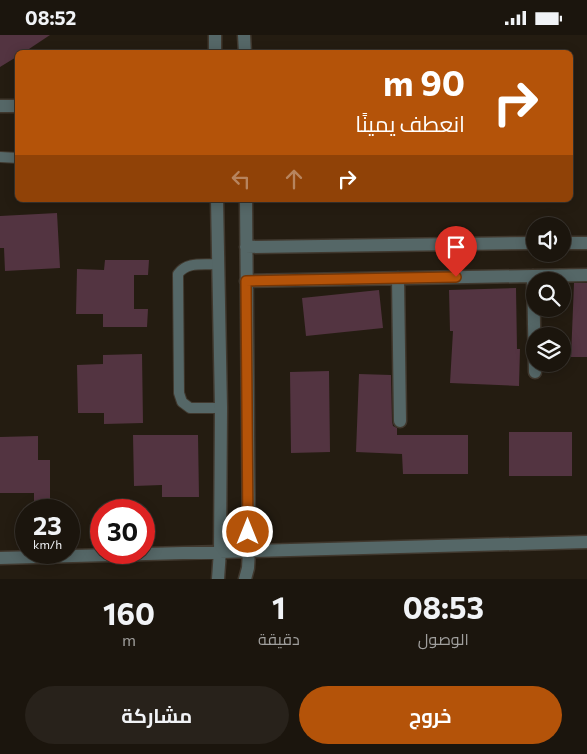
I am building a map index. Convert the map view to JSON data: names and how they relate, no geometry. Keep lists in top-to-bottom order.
{
  "page": {
    "status": "08:52",
    "turn": ["90 m", "انعطف يمينًا"],
    "speed": "23 km/h",
    "limit": "30",
    "eta": [
      "08:53",
      "الوصول",
      "1",
      "دقيقة",
      "160",
      "m"
    ],
    "buttons": ["خروج", "مشاركة"]
  }
}
